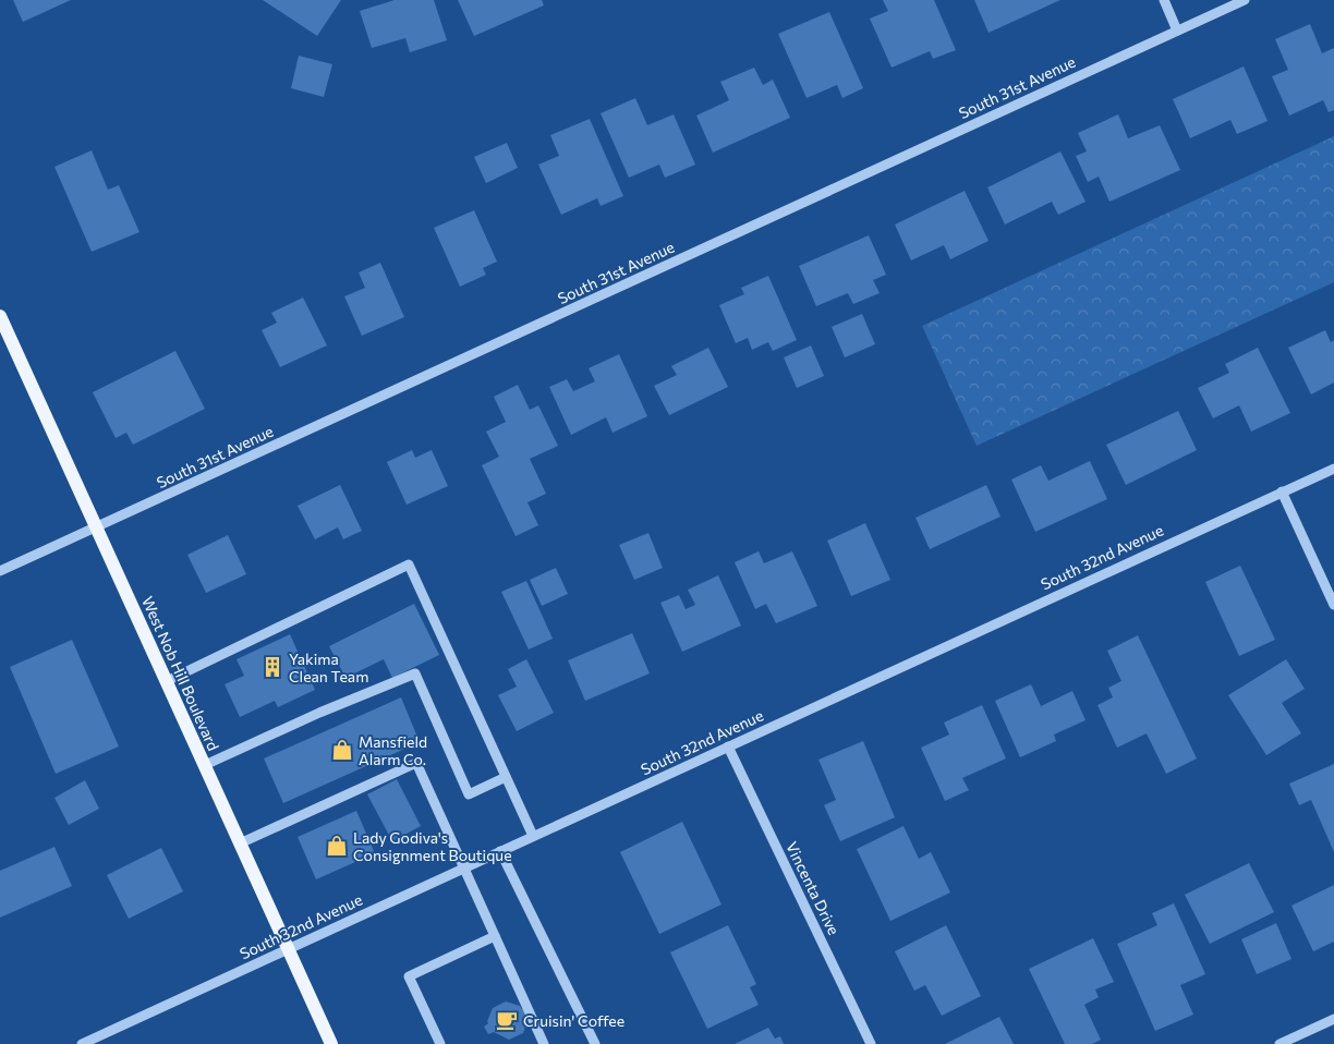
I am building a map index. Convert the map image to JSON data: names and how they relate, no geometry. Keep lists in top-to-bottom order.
{
  "streets": {
    "main road": ["West Nob Hill Boulevard"],
    "street": ["South 31st Avenue", "South 32nd Avenue", "Vincenta Drive"]
  },
  "crossings": [
    ["South 31st Avenue", "West Nob Hill Boulevard"],
    ["South 32nd Avenue", "West Nob Hill Boulevard"],
    ["South 32nd Avenue", "Vincenta Drive"]
  ],
  "places": {
    "building": ["Yakima Clean Team"],
    "shop": ["Mansfield Alarm Co.", "Lady Godiva's Consignment Boutique"],
    "cafe": ["Cruisin' Coffee"]
  }
}
